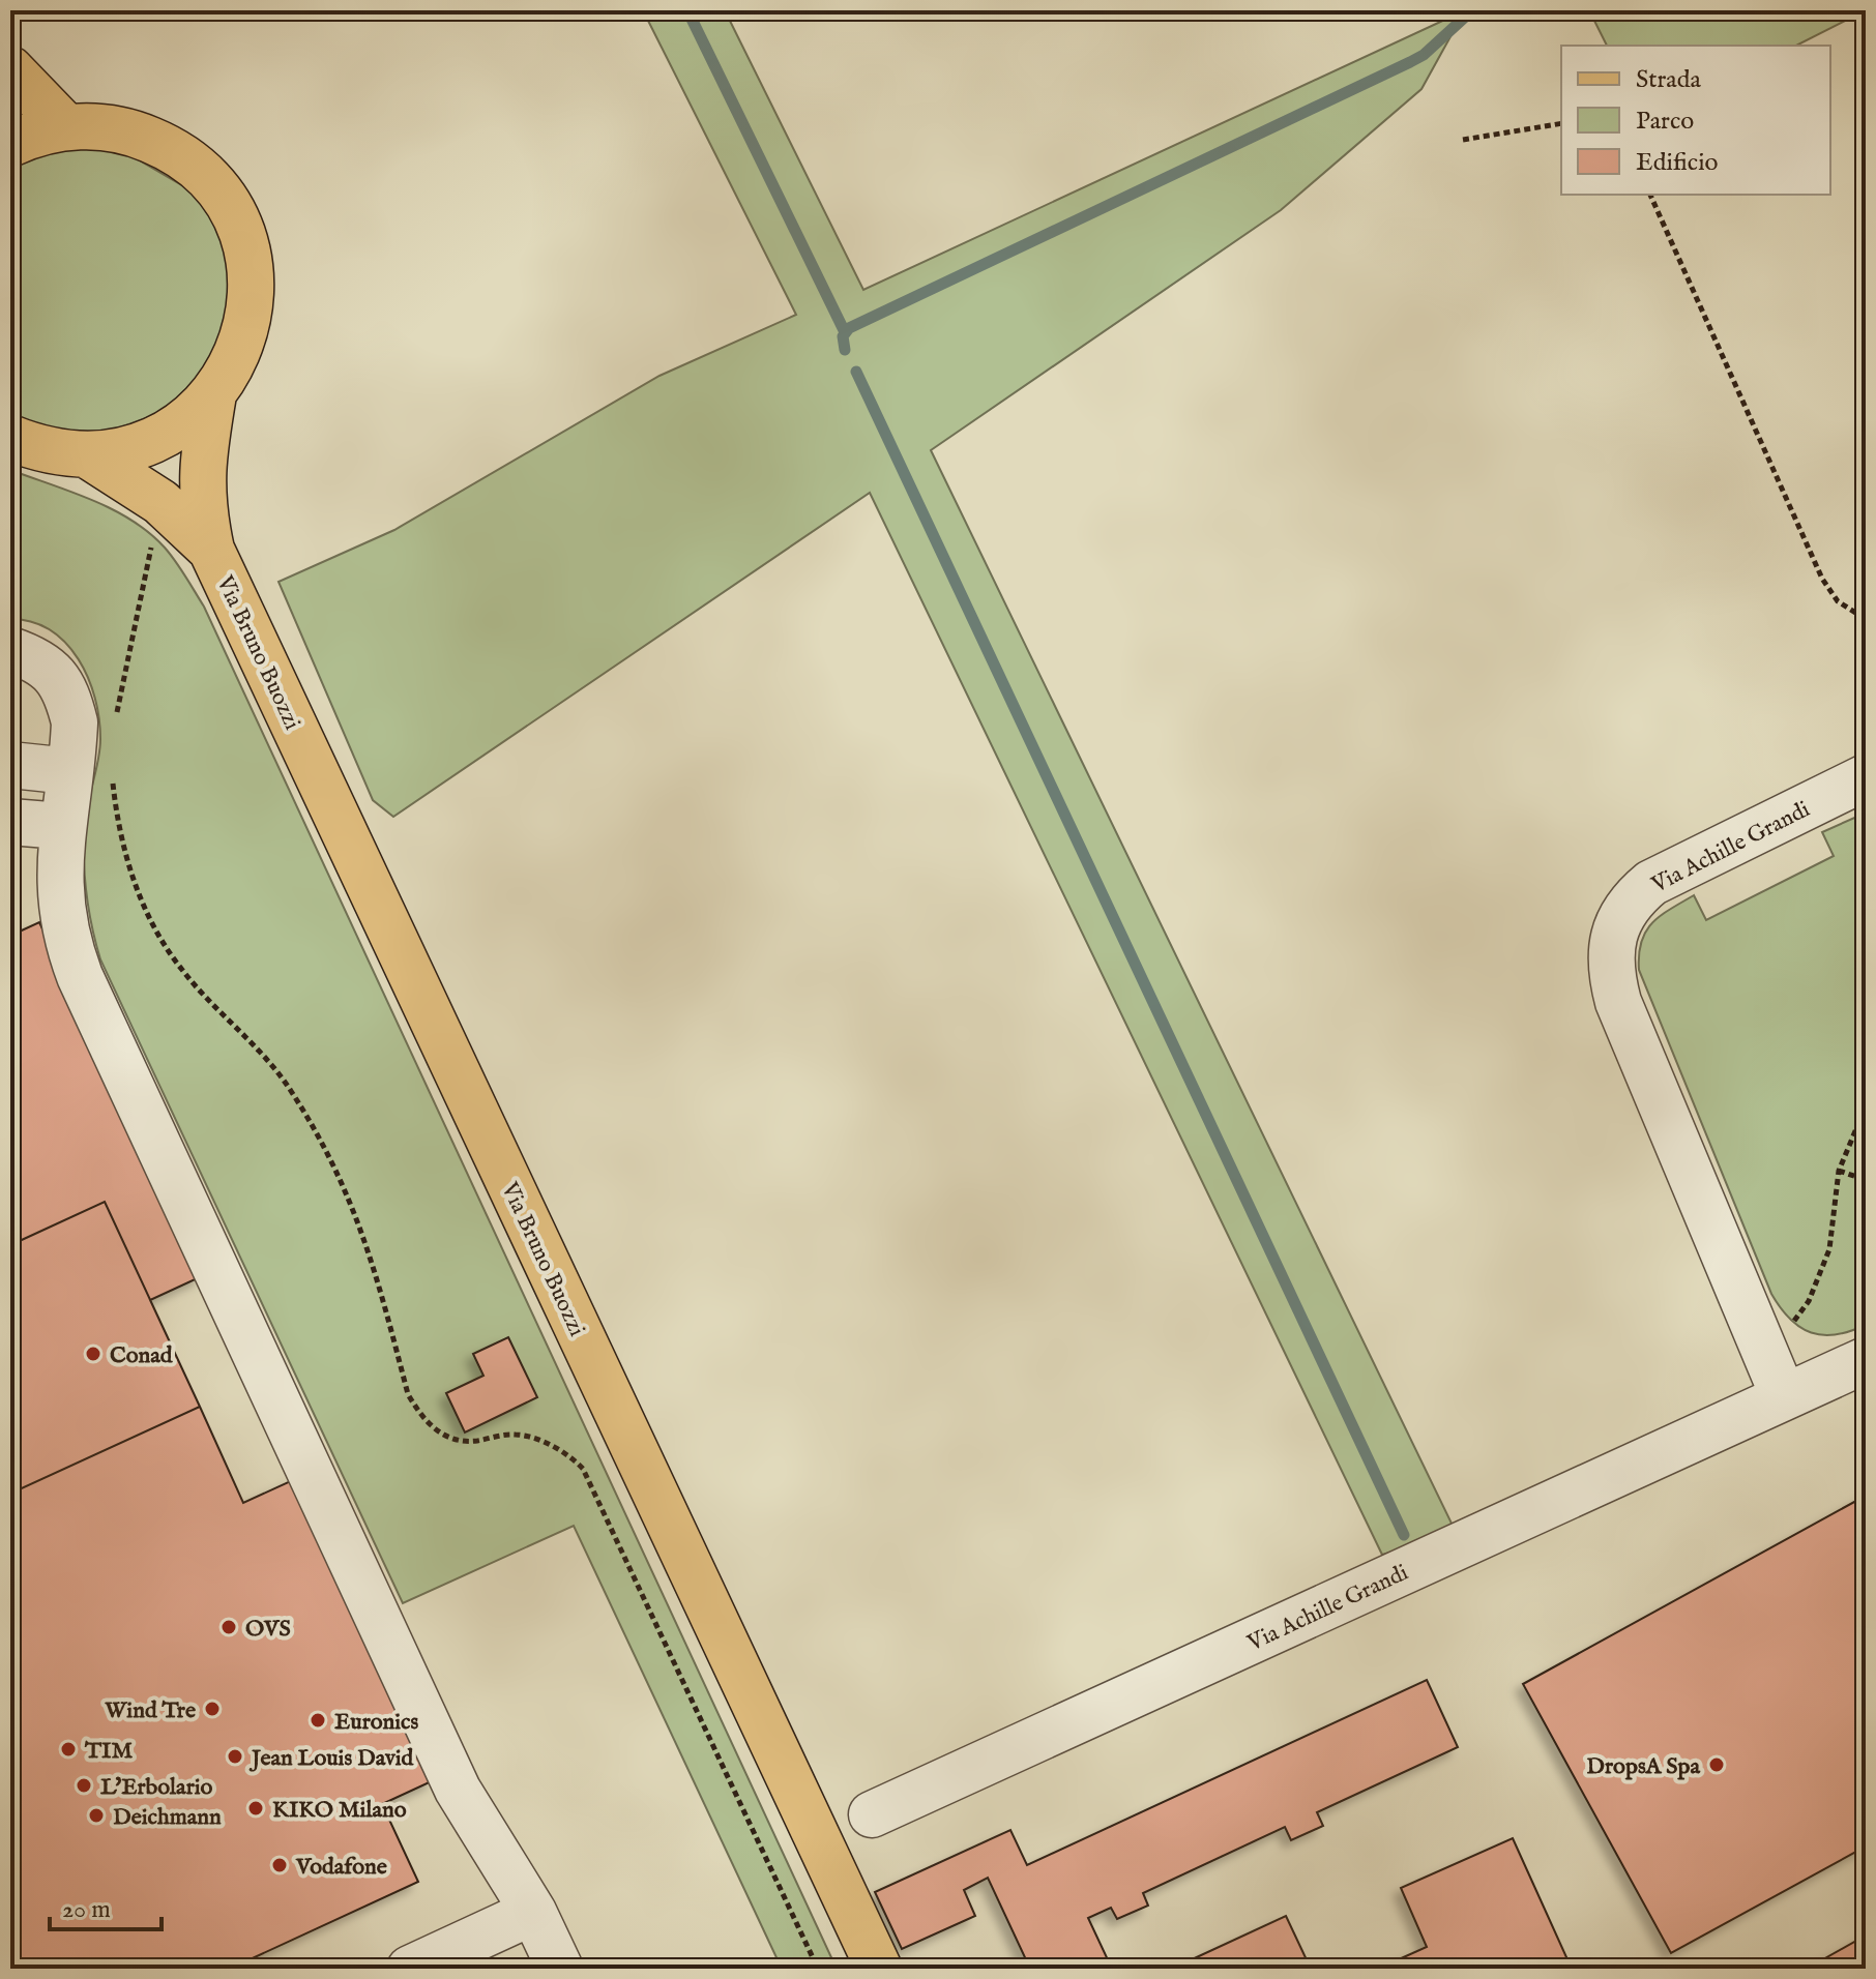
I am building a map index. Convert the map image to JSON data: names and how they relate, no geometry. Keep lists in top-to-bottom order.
{
  "streets": {
    "main road": ["Via Bruno Buozzi"],
    "street": ["Via Achille Grandi"]
  },
  "places": [
    "Conad",
    "OVS",
    "Wind Tre",
    "Euronics",
    "TIM",
    "Jean Louis David",
    "DropsA Spa",
    "L'Erbolario",
    "KIKO Milano",
    "Deichmann",
    "Vodafone"
  ],
  "legend": ["Strada", "Parco", "Edificio"],
  "scale_bar": "20 m"
}
